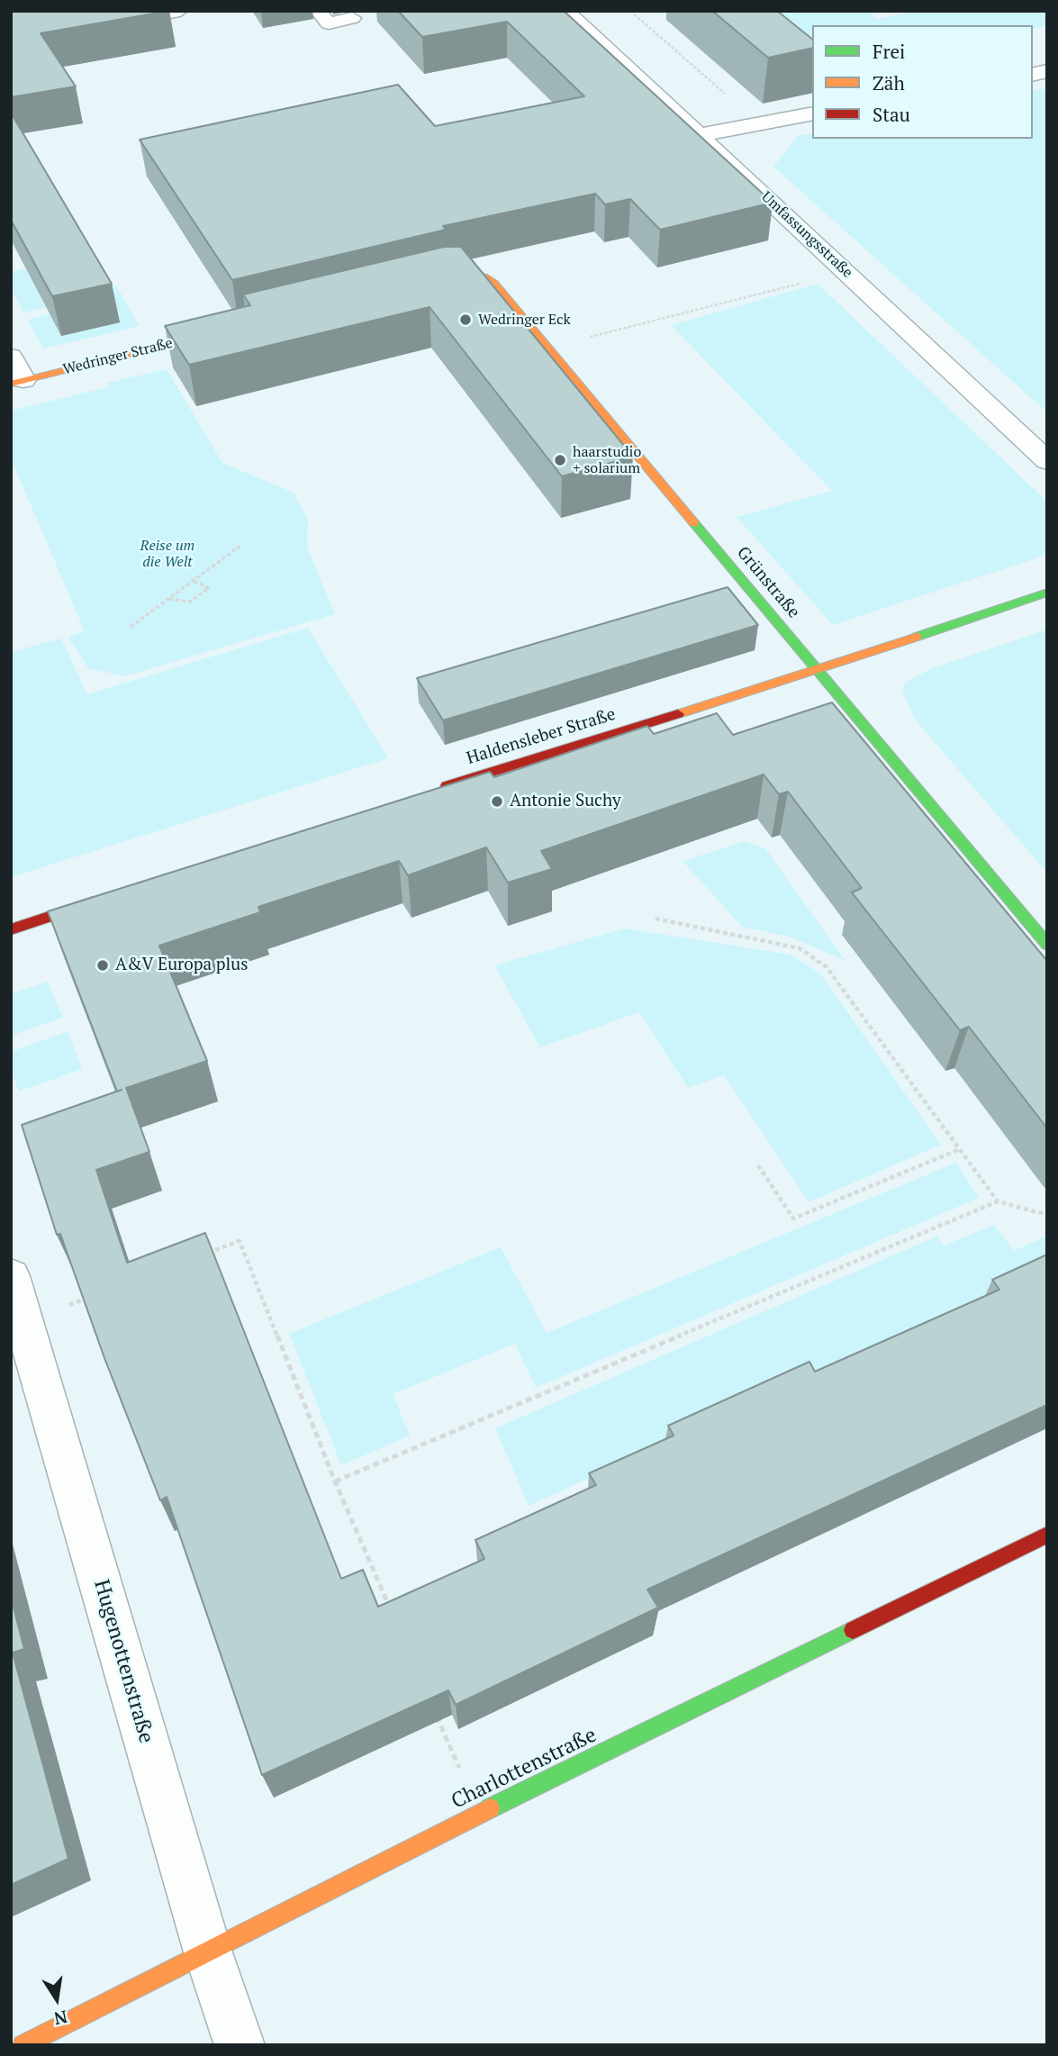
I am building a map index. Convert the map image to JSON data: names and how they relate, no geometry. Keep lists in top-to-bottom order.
{
  "streets": {
    "street": [
      "Umfassungsstraße",
      "Wedringer Straße",
      "Grünstraße",
      "Haldensleber Straße",
      "Hugenottenstraße",
      "Charlottenstraße"
    ]
  },
  "crossings": [
    ["Grünstraße", "Haldensleber Straße"],
    ["Hugenottenstraße", "Charlottenstraße"]
  ],
  "parks": ["Reise um die Welt"],
  "places": [
    "Wedringer Eck",
    "haarstudio + solarium",
    "Antonie Suchy",
    "A&V Europa plus"
  ],
  "legend": ["Frei", "Zäh", "Stau"],
  "north": "bottom"
}
